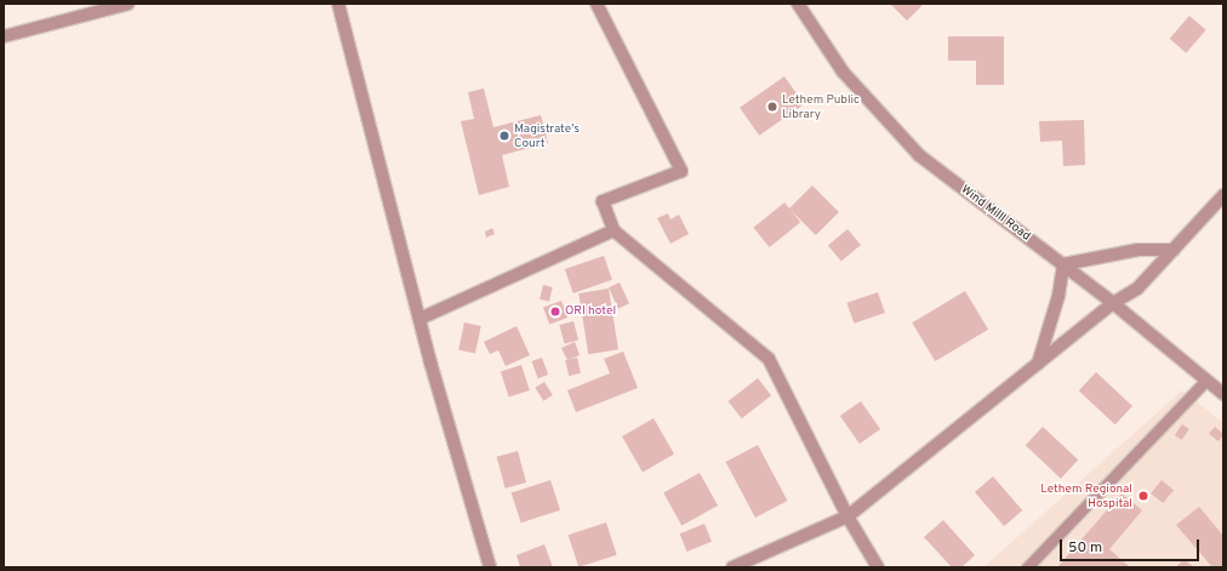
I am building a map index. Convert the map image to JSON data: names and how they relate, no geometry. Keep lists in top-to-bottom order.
{
  "streets": {
    "street": ["Wind Milll Road"]
  },
  "places": [
    "Lethem Public Library",
    "Magistrate's Court",
    "ORI hotel",
    "Lethem Regional Hospital"
  ],
  "scale_bar": "50 m"
}
